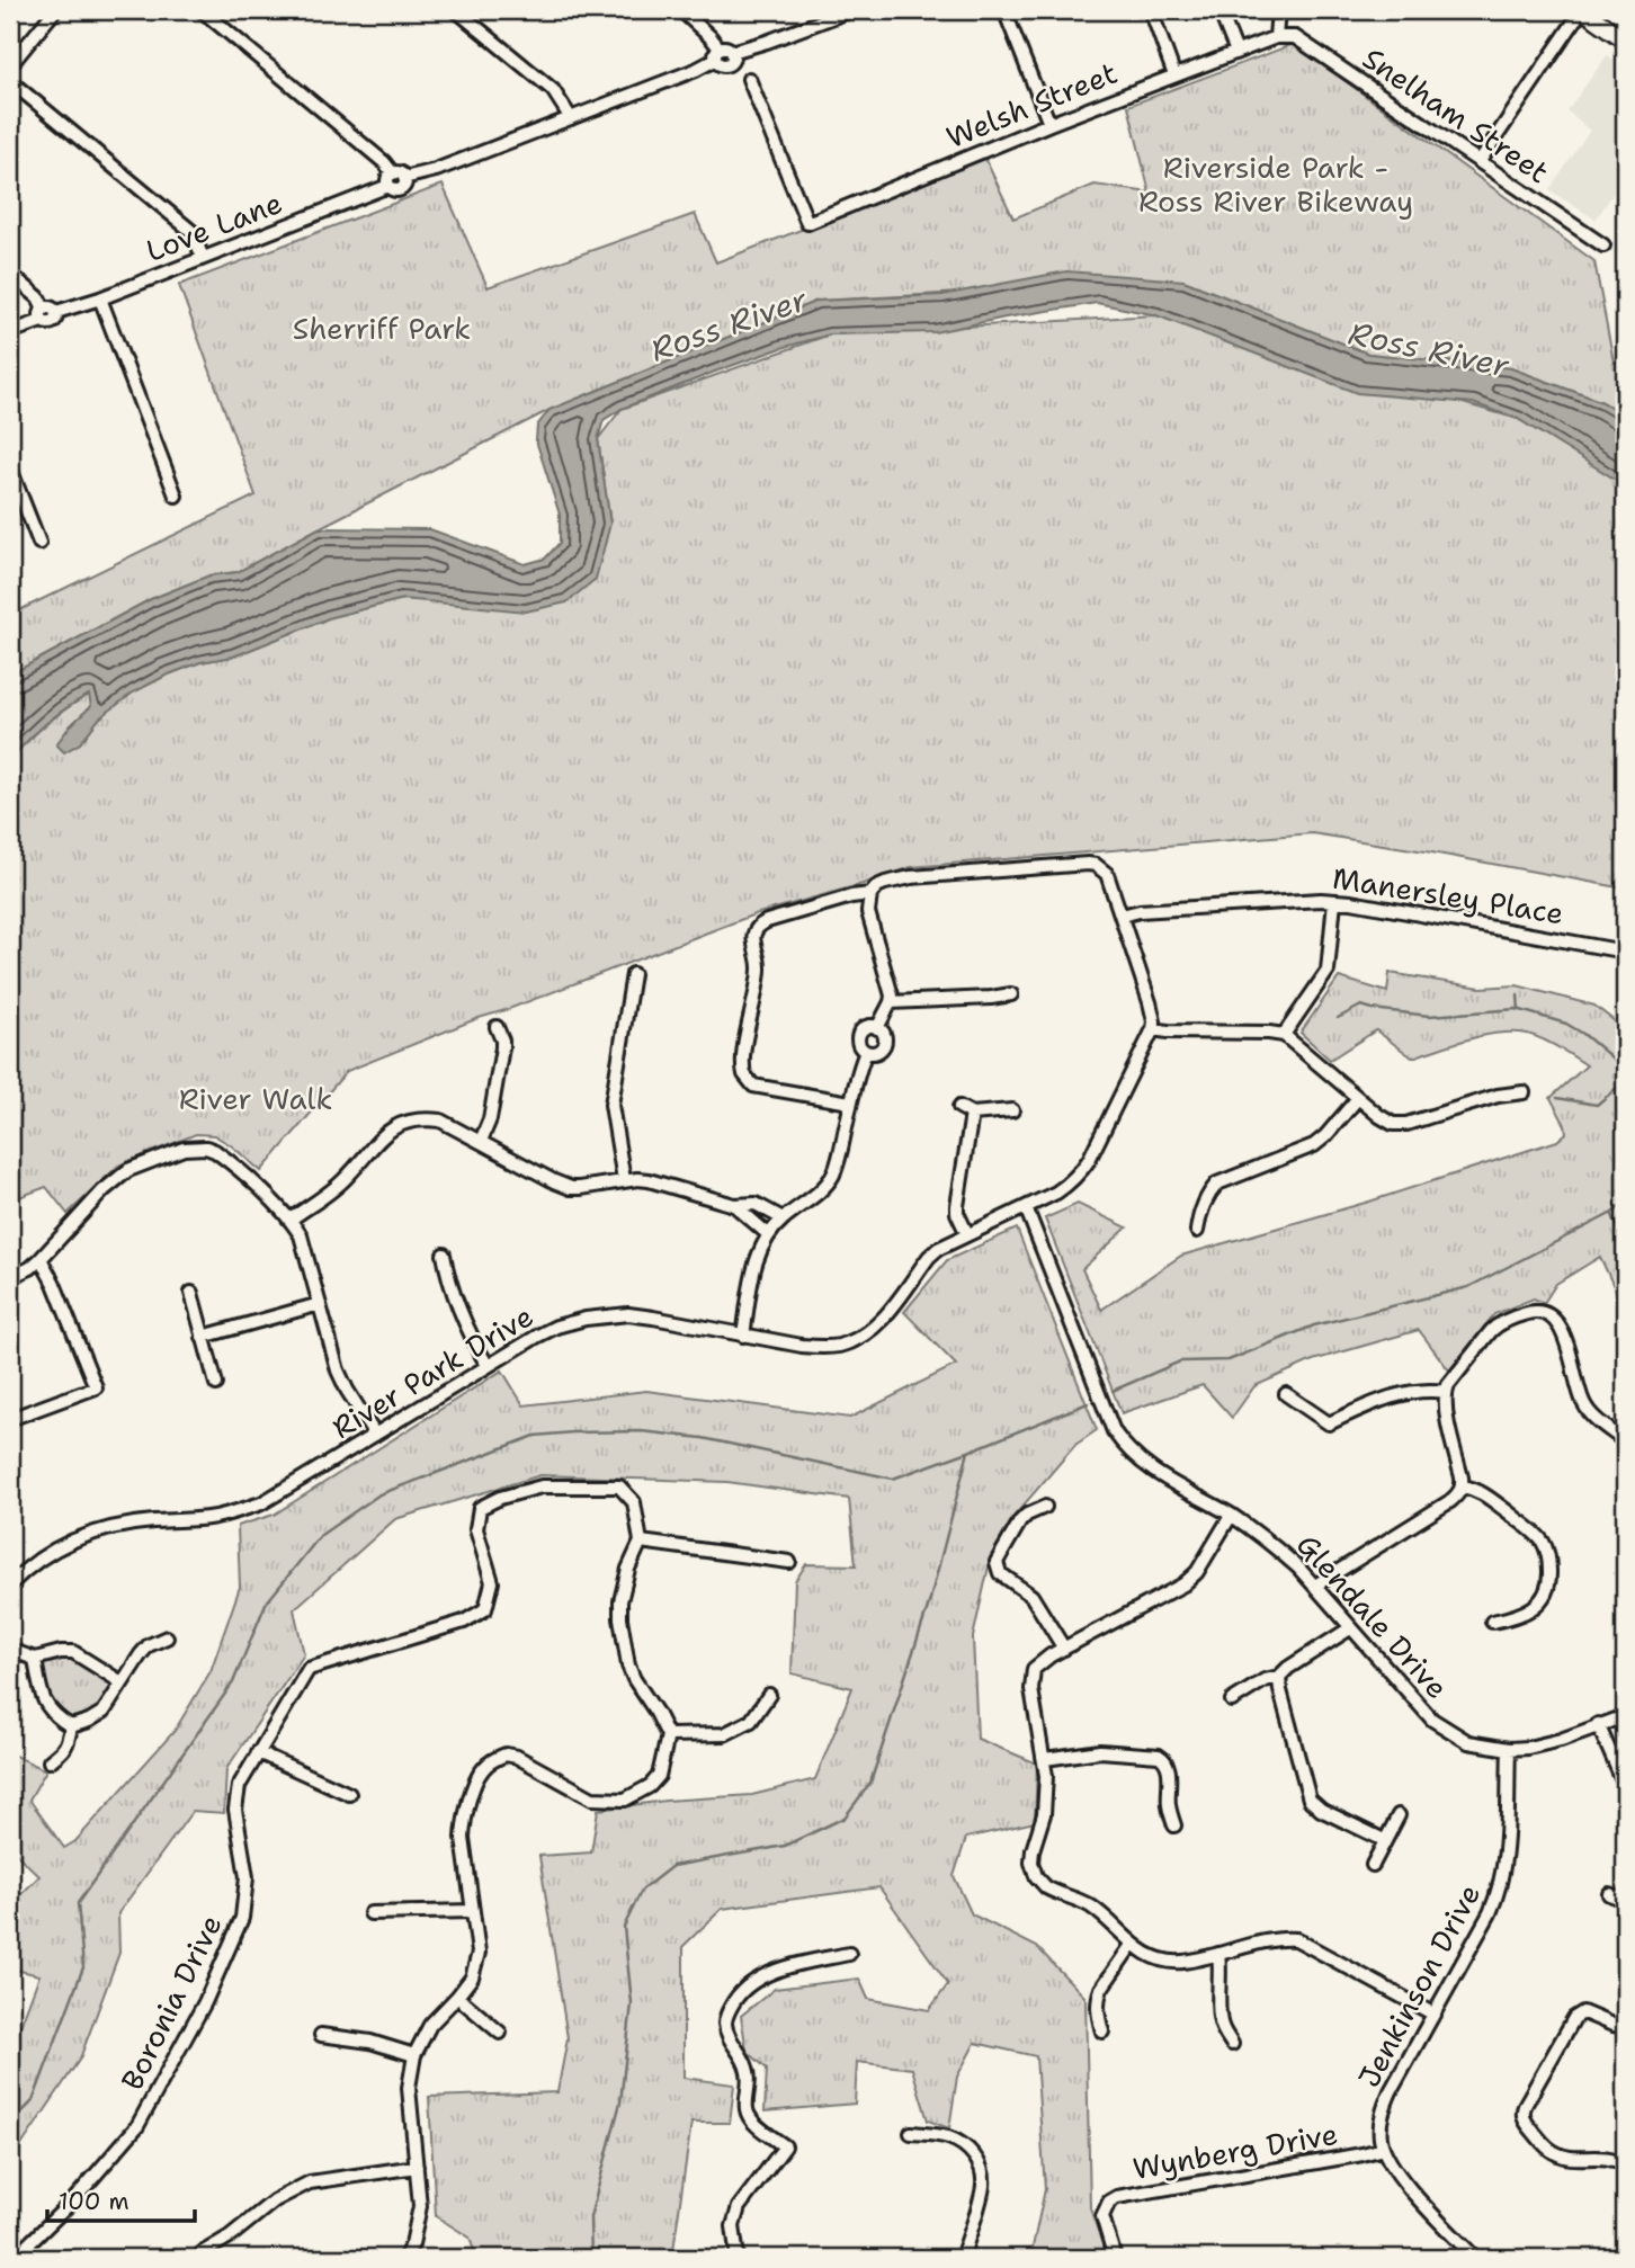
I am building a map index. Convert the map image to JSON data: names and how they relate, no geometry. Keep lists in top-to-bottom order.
{
  "streets": {
    "street": [
      "Welsh Street",
      "Snelham Street",
      "Love Lane",
      "Manersley Place",
      "River Park Drive",
      "Glendale Drive",
      "Jenkinson Drive",
      "Boronia Drive",
      "Wynberg Drive"
    ]
  },
  "crossings": [
    ["Welsh Street", "Snelham Street"],
    ["River Park Drive", "Glendale Drive"],
    ["Glendale Drive", "Jenkinson Drive"],
    ["Jenkinson Drive", "Wynberg Drive"]
  ],
  "water": ["Ross River"],
  "parks": ["Riverside Park - Ross River Bikeway", "Sherriff Park", "River Walk"],
  "scale_bar": "100 m"
}
